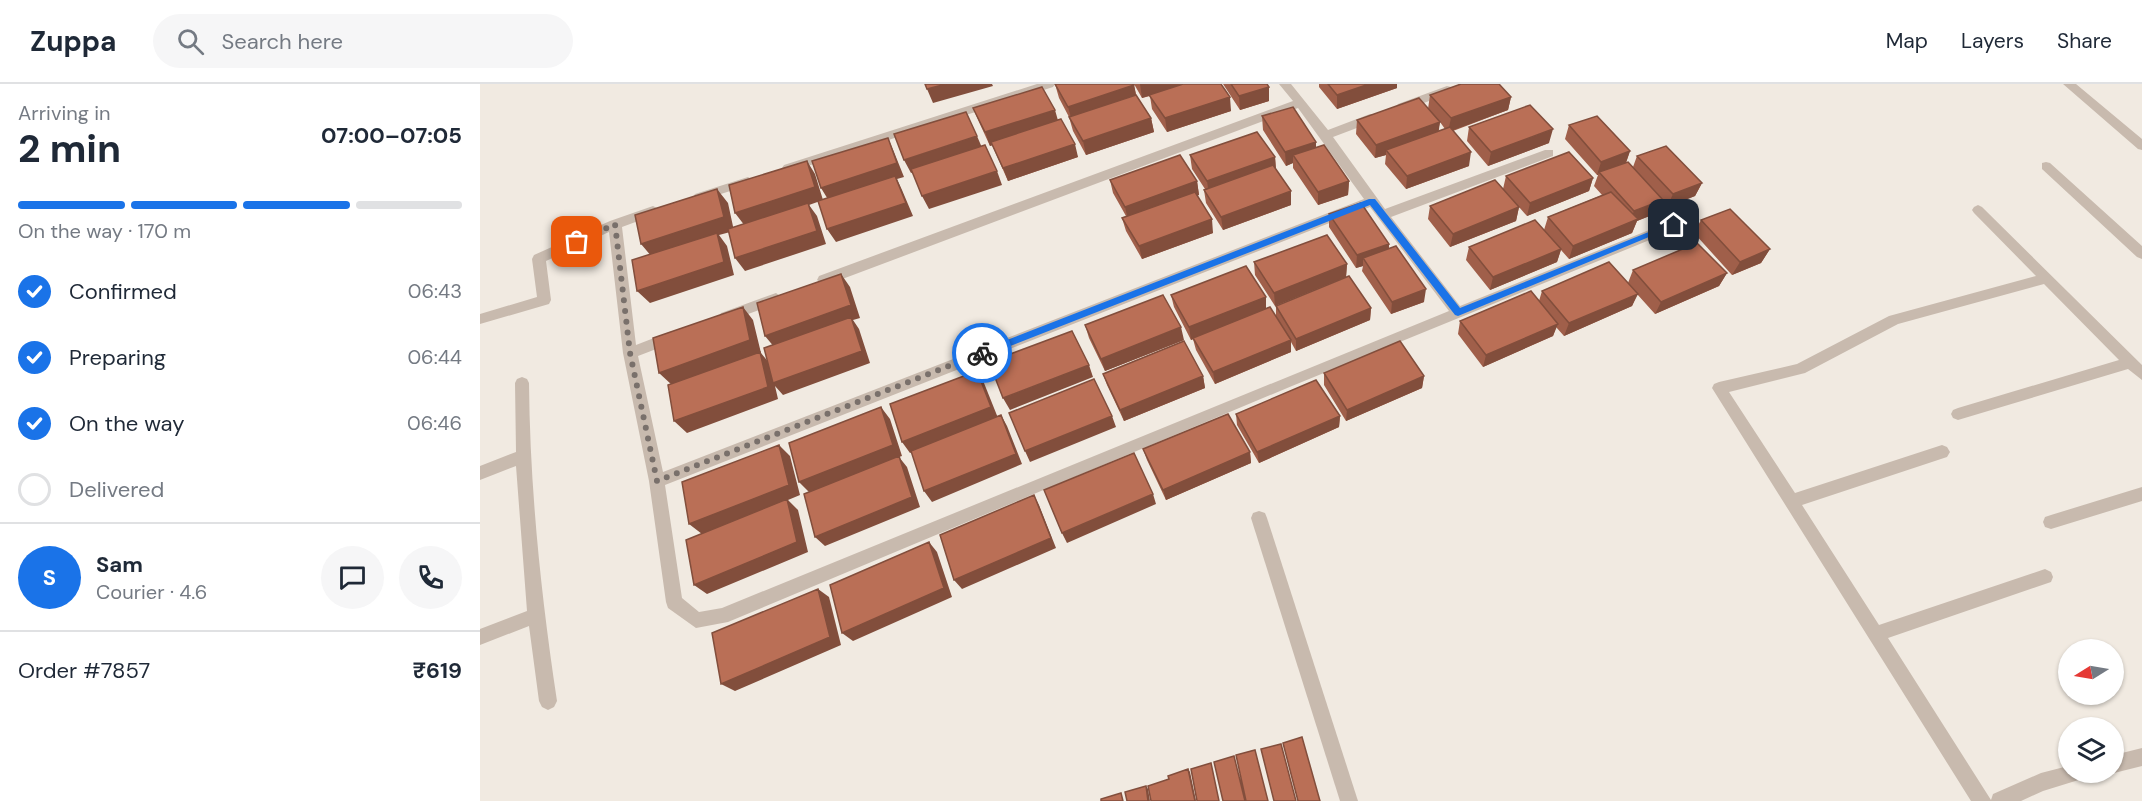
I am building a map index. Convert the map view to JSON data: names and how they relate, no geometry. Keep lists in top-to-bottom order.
{
  "north": "left",
  "page": {
    "header": "Zuppa",
    "search": "Search here",
    "nav": ["Map", "Layers", "Share"],
    "heading": ["2 min", "Arriving in", "07:00–07:05"],
    "panel": [
      "Sam",
      "Courier · 4.6",
      "Order #7857",
      "₹619"
    ],
    "bar": "On the way · 170 m",
    "list": [
      ["Confirmed", "06:43"],
      ["Preparing", "06:44"],
      ["On the way", "06:46"],
      "Delivered"
    ],
    "round": "S"
  }
}
